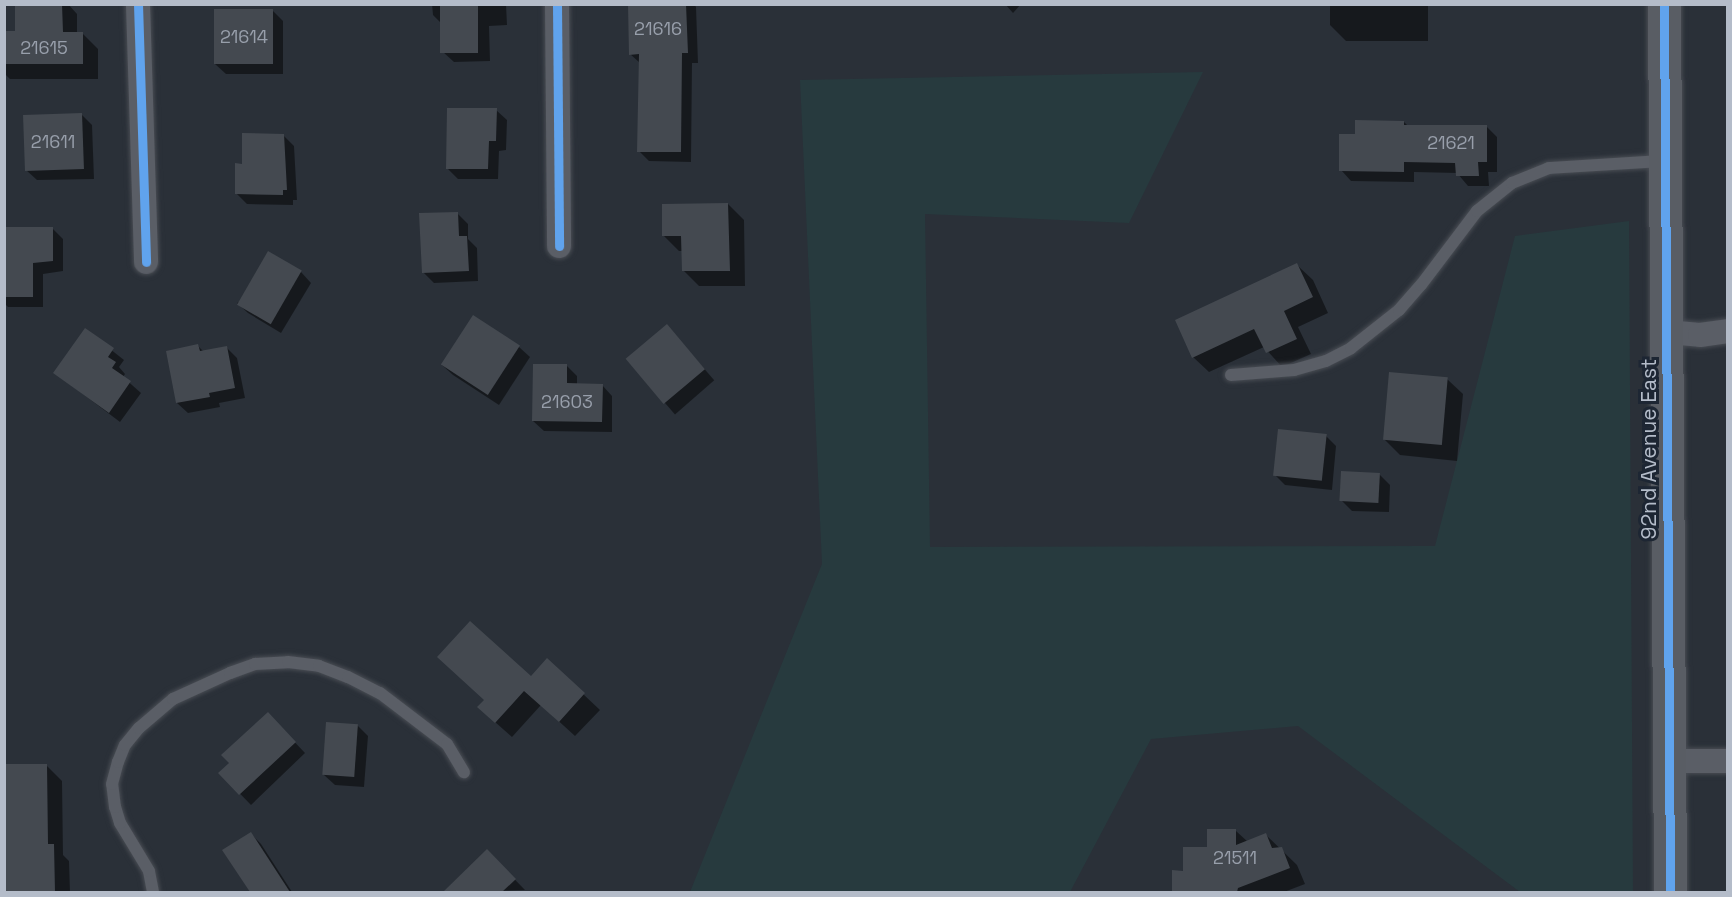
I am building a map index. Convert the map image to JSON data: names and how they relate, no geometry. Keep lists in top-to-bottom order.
{
  "streets": {
    "street": ["92nd Avenue East"]
  },
  "house_numbers": [
    "21616",
    "21614",
    "21615",
    "21611",
    "21621",
    "21603",
    "21511"
  ]
}
